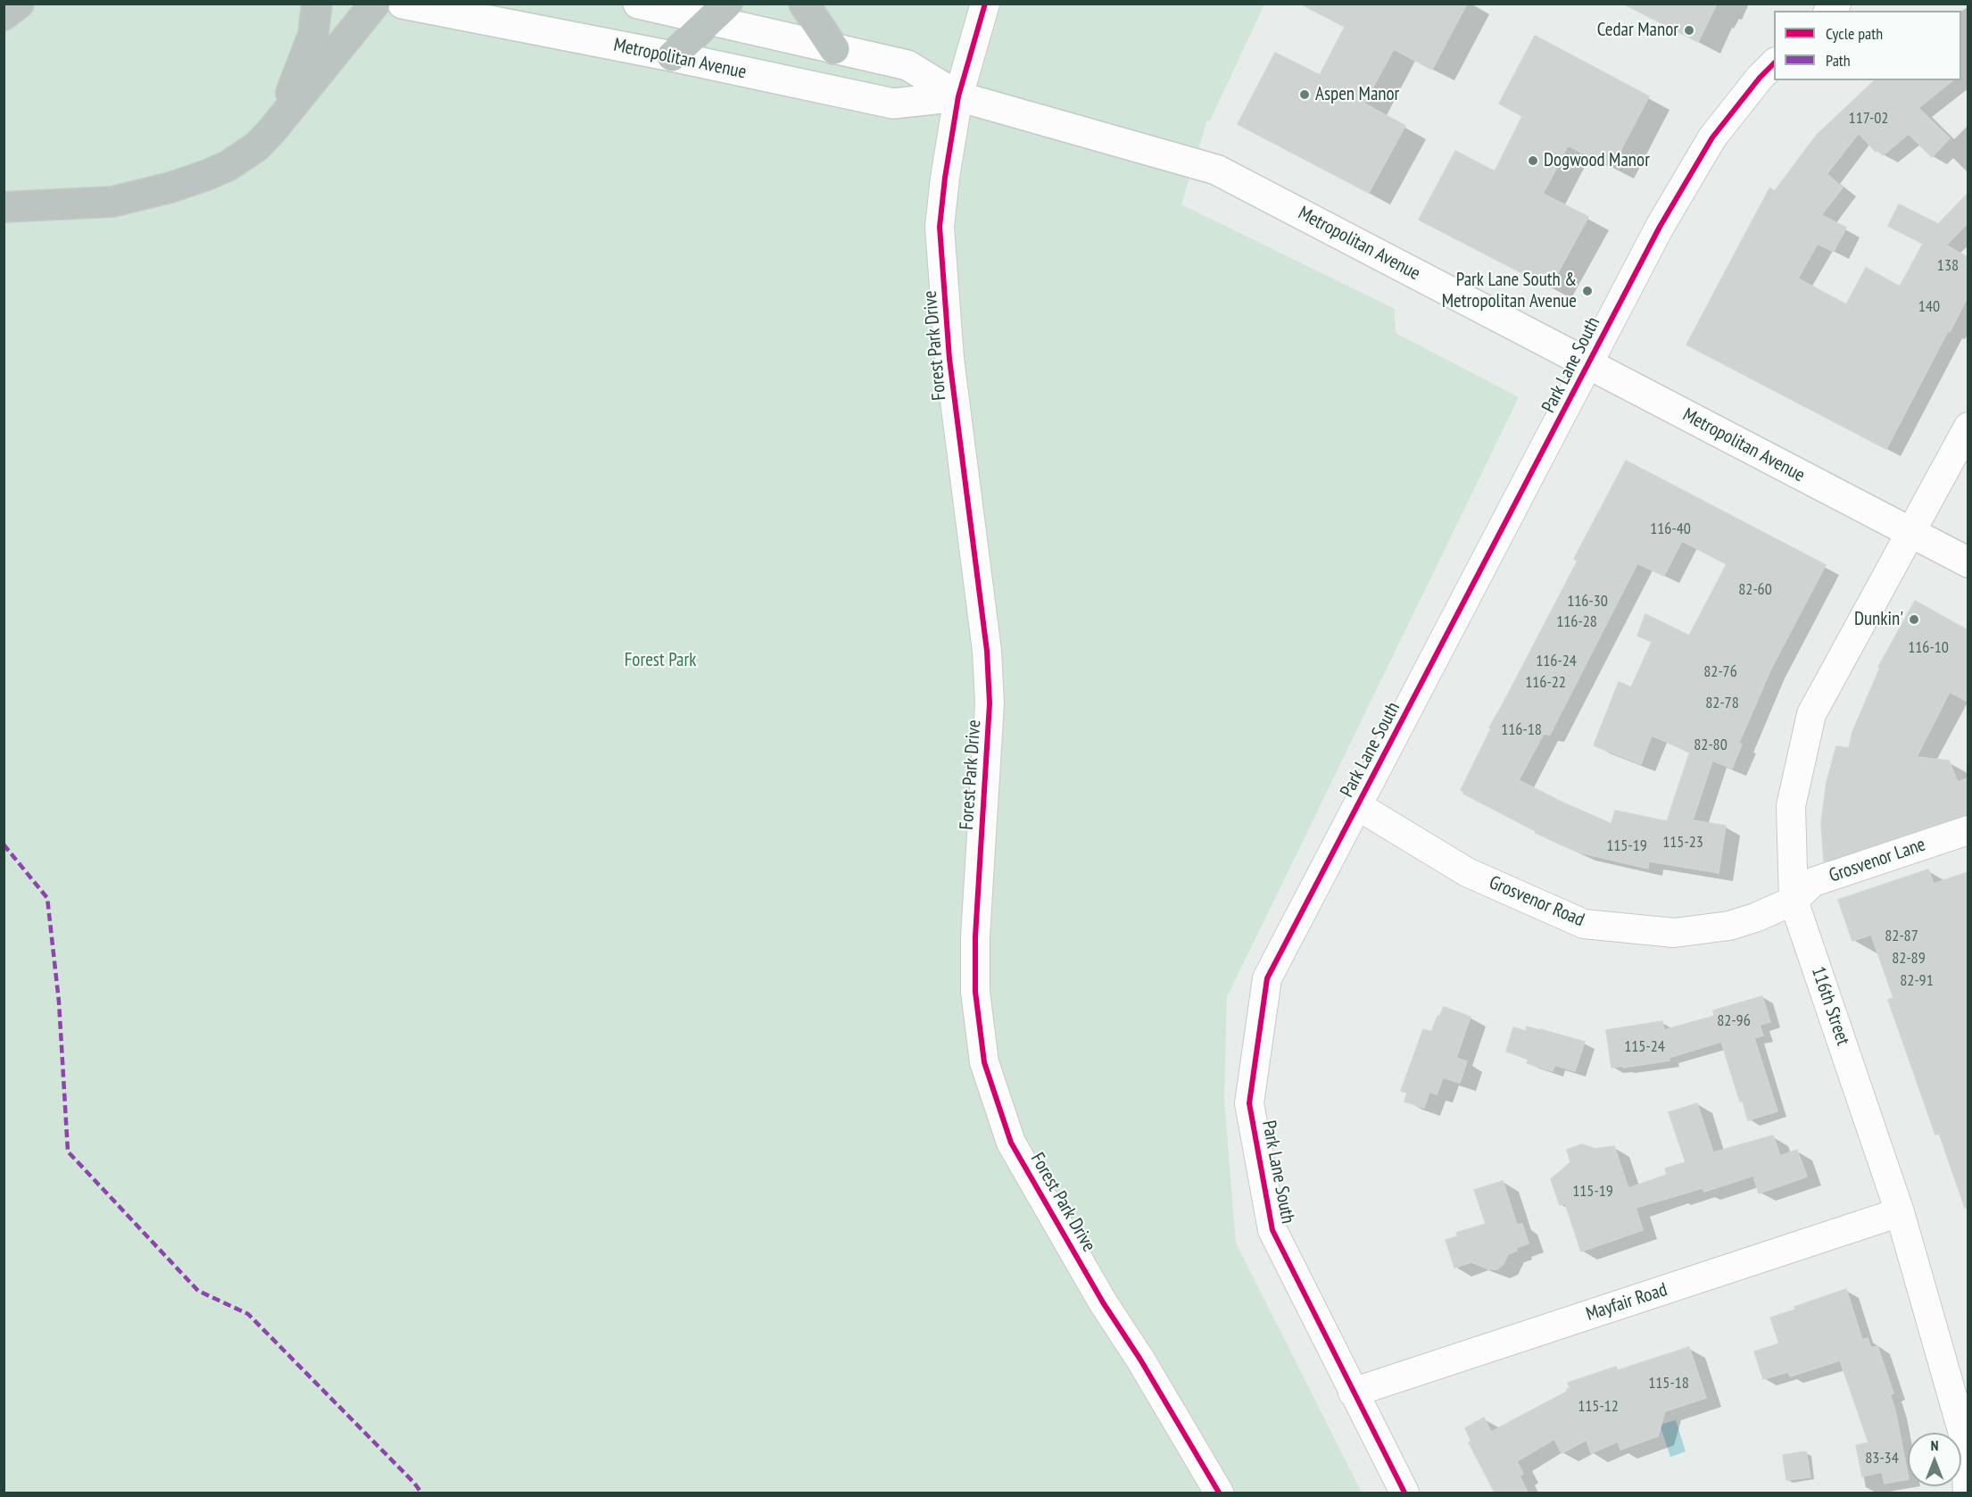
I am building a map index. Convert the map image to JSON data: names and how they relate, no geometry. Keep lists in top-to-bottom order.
{
  "streets": {
    "main road": ["Metropolitan Avenue"],
    "street": [
      "Forest Park Drive",
      "Park Lane South",
      "Grosvenor Lane",
      "Grosvenor Road",
      "116th Street",
      "Mayfair Road"
    ]
  },
  "crossings": [
    ["Metropolitan Avenue", "Forest Park Drive"],
    ["Metropolitan Avenue", "Park Lane South"],
    ["Metropolitan Avenue", "116th Street"],
    ["Park Lane South", "Grosvenor Road"],
    ["Park Lane South", "Mayfair Road"],
    ["Grosvenor Lane", "Grosvenor Road"],
    ["Grosvenor Lane", "116th Street"],
    ["Grosvenor Road", "116th Street"],
    ["116th Street", "Mayfair Road"]
  ],
  "parks": ["Forest Park"],
  "places": [
    "Cedar Manor",
    "Aspen Manor",
    "Dogwood Manor",
    "Park Lane South & Metropolitan Avenue",
    "Dunkin'"
  ],
  "house_numbers": [
    "117-02",
    "138",
    "140",
    "116-40",
    "82-60",
    "116-30",
    "116-28",
    "116-10",
    "116-24",
    "82-76",
    "116-22",
    "82-78",
    "116-18",
    "82-80",
    "115-23",
    "115-19",
    "82-87",
    "82-89",
    "82-91",
    "82-96",
    "115-24",
    "115-19",
    "115-18",
    "115-12",
    "83-34"
  ],
  "legend": ["Cycle path", "Path"],
  "north": "top"
}
